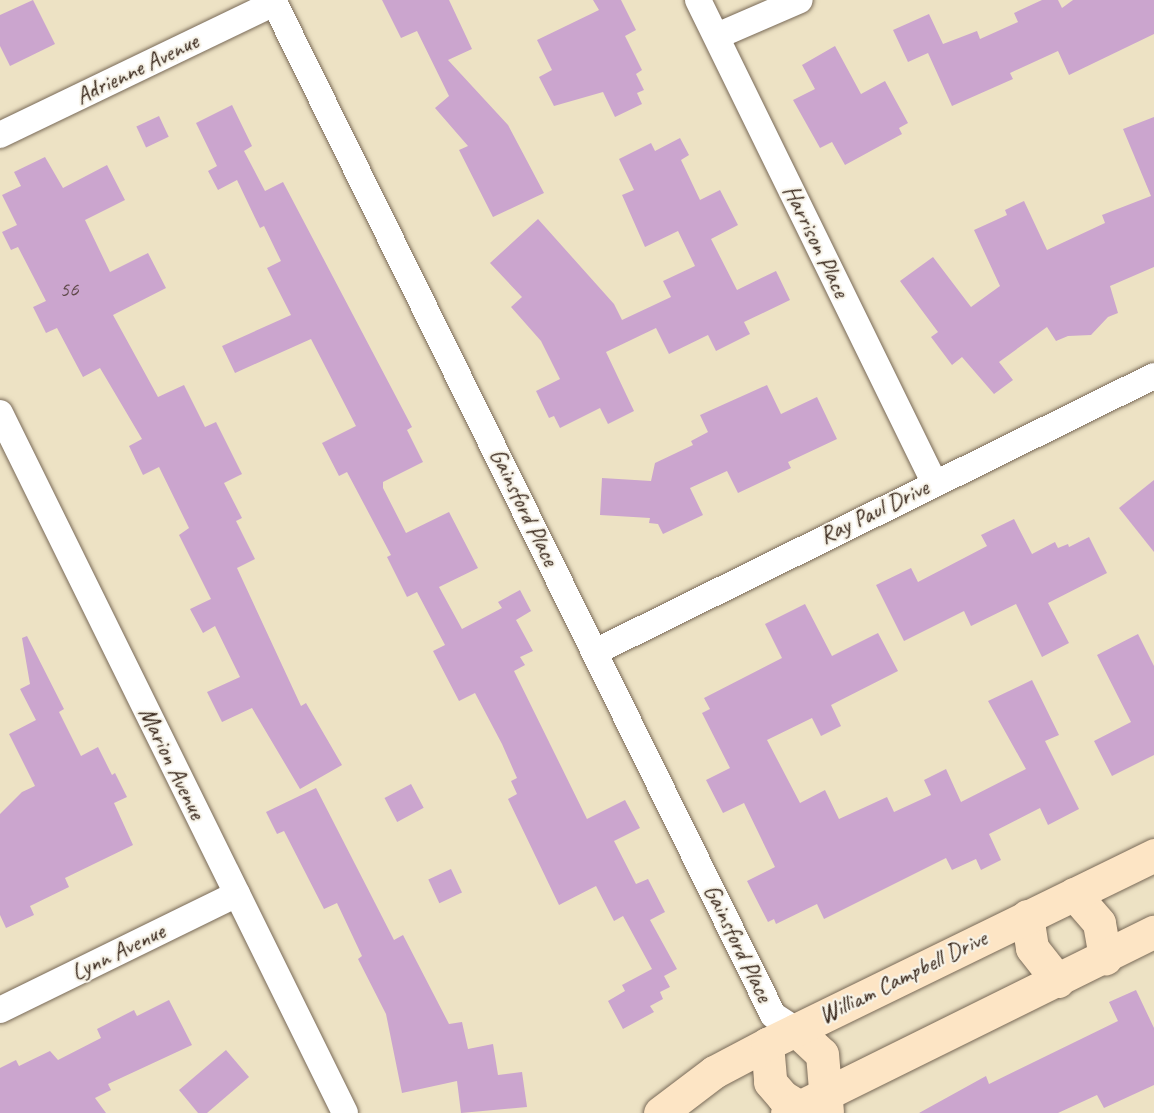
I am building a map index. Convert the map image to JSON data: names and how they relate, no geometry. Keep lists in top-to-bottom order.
{
  "streets": {
    "street": [
      "Adrienne Avenue",
      "Harrison Place",
      "Gainsford Place",
      "Ray Paul Drive",
      "Marion Avenue",
      "Lynn Avenue",
      "William Campbell Drive"
    ]
  },
  "crossings": [
    ["Adrienne Avenue", "Gainsford Place"],
    ["Harrison Place", "Ray Paul Drive"],
    ["Gainsford Place", "Ray Paul Drive"],
    ["Gainsford Place", "William Campbell Drive"],
    ["Marion Avenue", "Lynn Avenue"]
  ],
  "house_numbers": ["56"]
}
